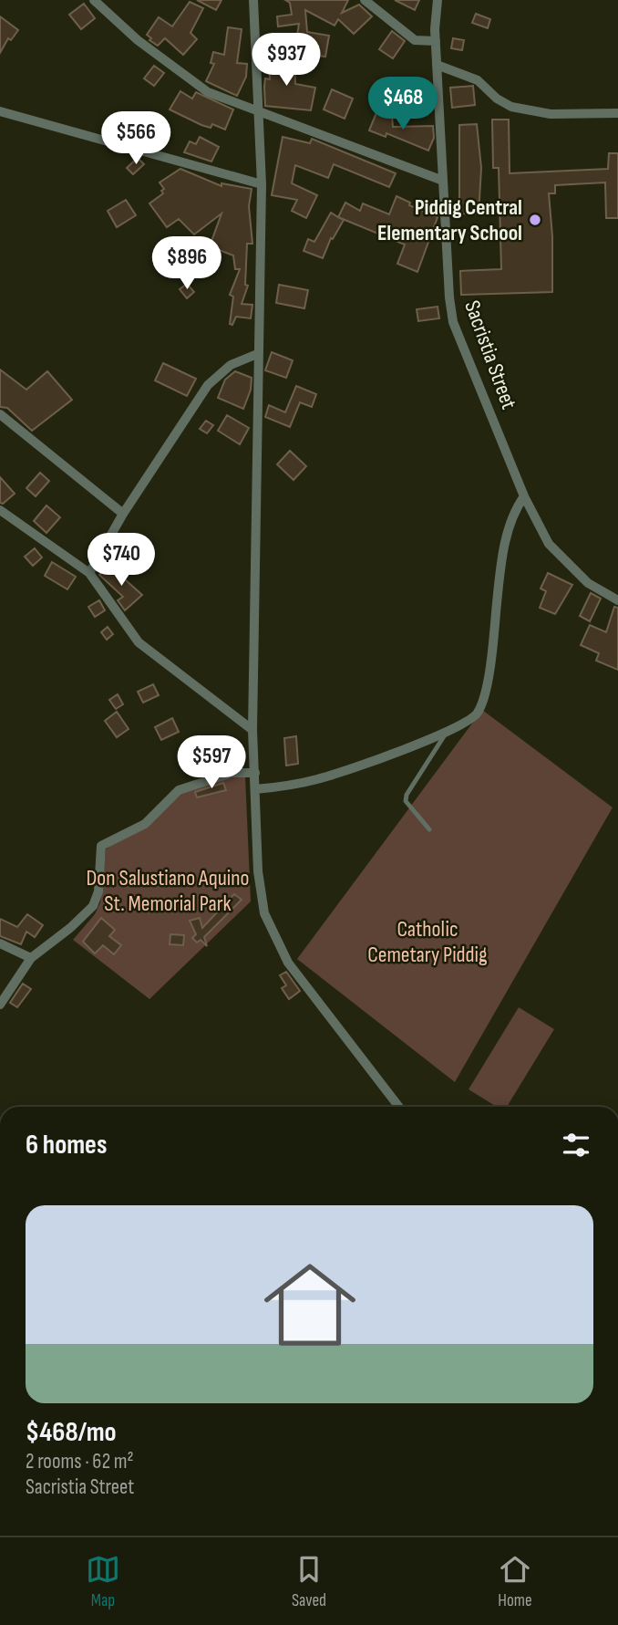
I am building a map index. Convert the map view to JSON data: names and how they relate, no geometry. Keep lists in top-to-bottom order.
{
  "streets": {
    "street": ["Sacristia Street"]
  },
  "parks": ["Don Salustiano Aquino St. Memorial Park", "Catholic Cemetary Piddig"],
  "places": ["Piddig Central Elementary School"],
  "page": {
    "price": [
      "$937",
      "$468",
      "$566",
      "$896",
      "$740",
      "$597"
    ],
    "heading": "6 homes",
    "list": [
      {
        "name": "$468/mo",
        "note": "2 rooms · 62 m² · Sacristia Street"
      }
    ],
    "tabs": ["Map", "Saved", "Home"]
  }
}
